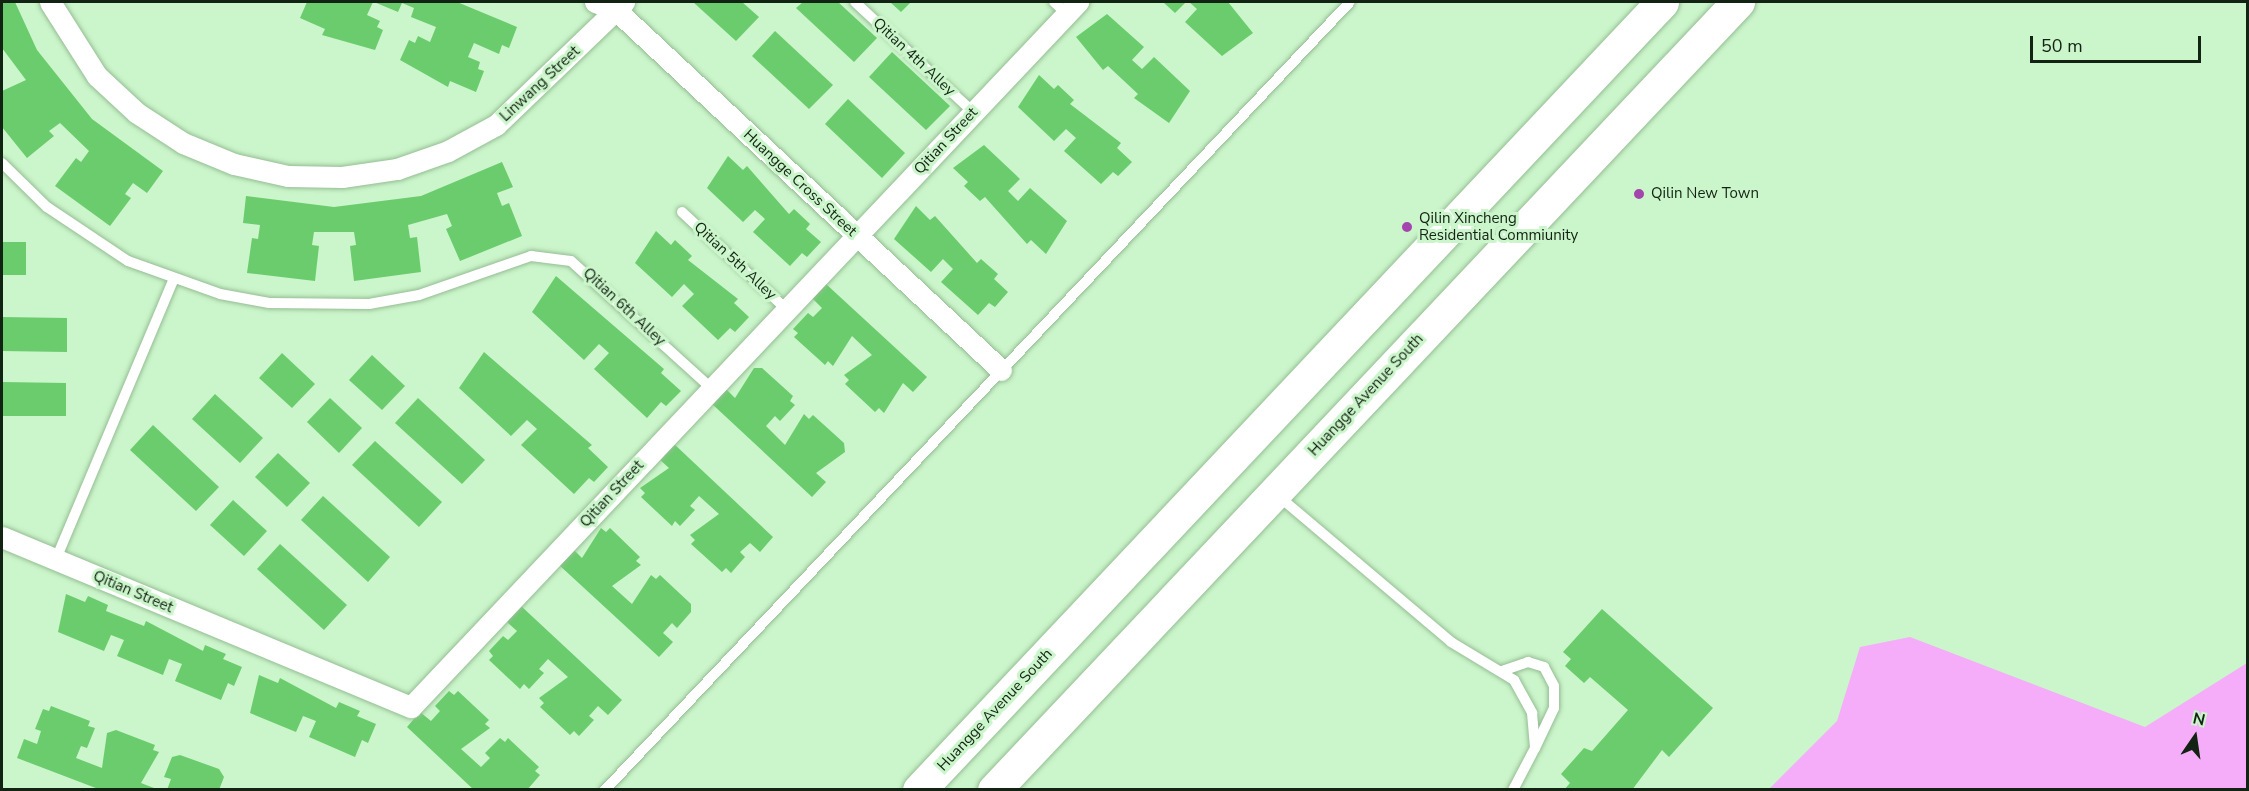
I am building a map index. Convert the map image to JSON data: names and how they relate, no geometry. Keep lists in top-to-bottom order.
{
  "streets": {
    "main road": ["Huangge Avenue South"],
    "street": ["Linwang Street", "Qitian Street", "Huangge Cross Street"],
    "lane": ["Qitian 4th Alley", "Qitian 5th Alley", "Qitian 6th Alley"]
  },
  "crossings": [
    ["Qitian 4th Alley", "Qitian Street"],
    ["Linwang Street", "Huangge Cross Street"],
    ["Qitian Street", "Huangge Cross Street"],
    ["Qitian Street", "Qitian 5th Alley"],
    ["Qitian Street", "Qitian 6th Alley"]
  ],
  "places": ["Qilin New Town", "Qilin Xincheng Residential Commiunity"],
  "scale_bar": "50 m",
  "north": "top"
}
